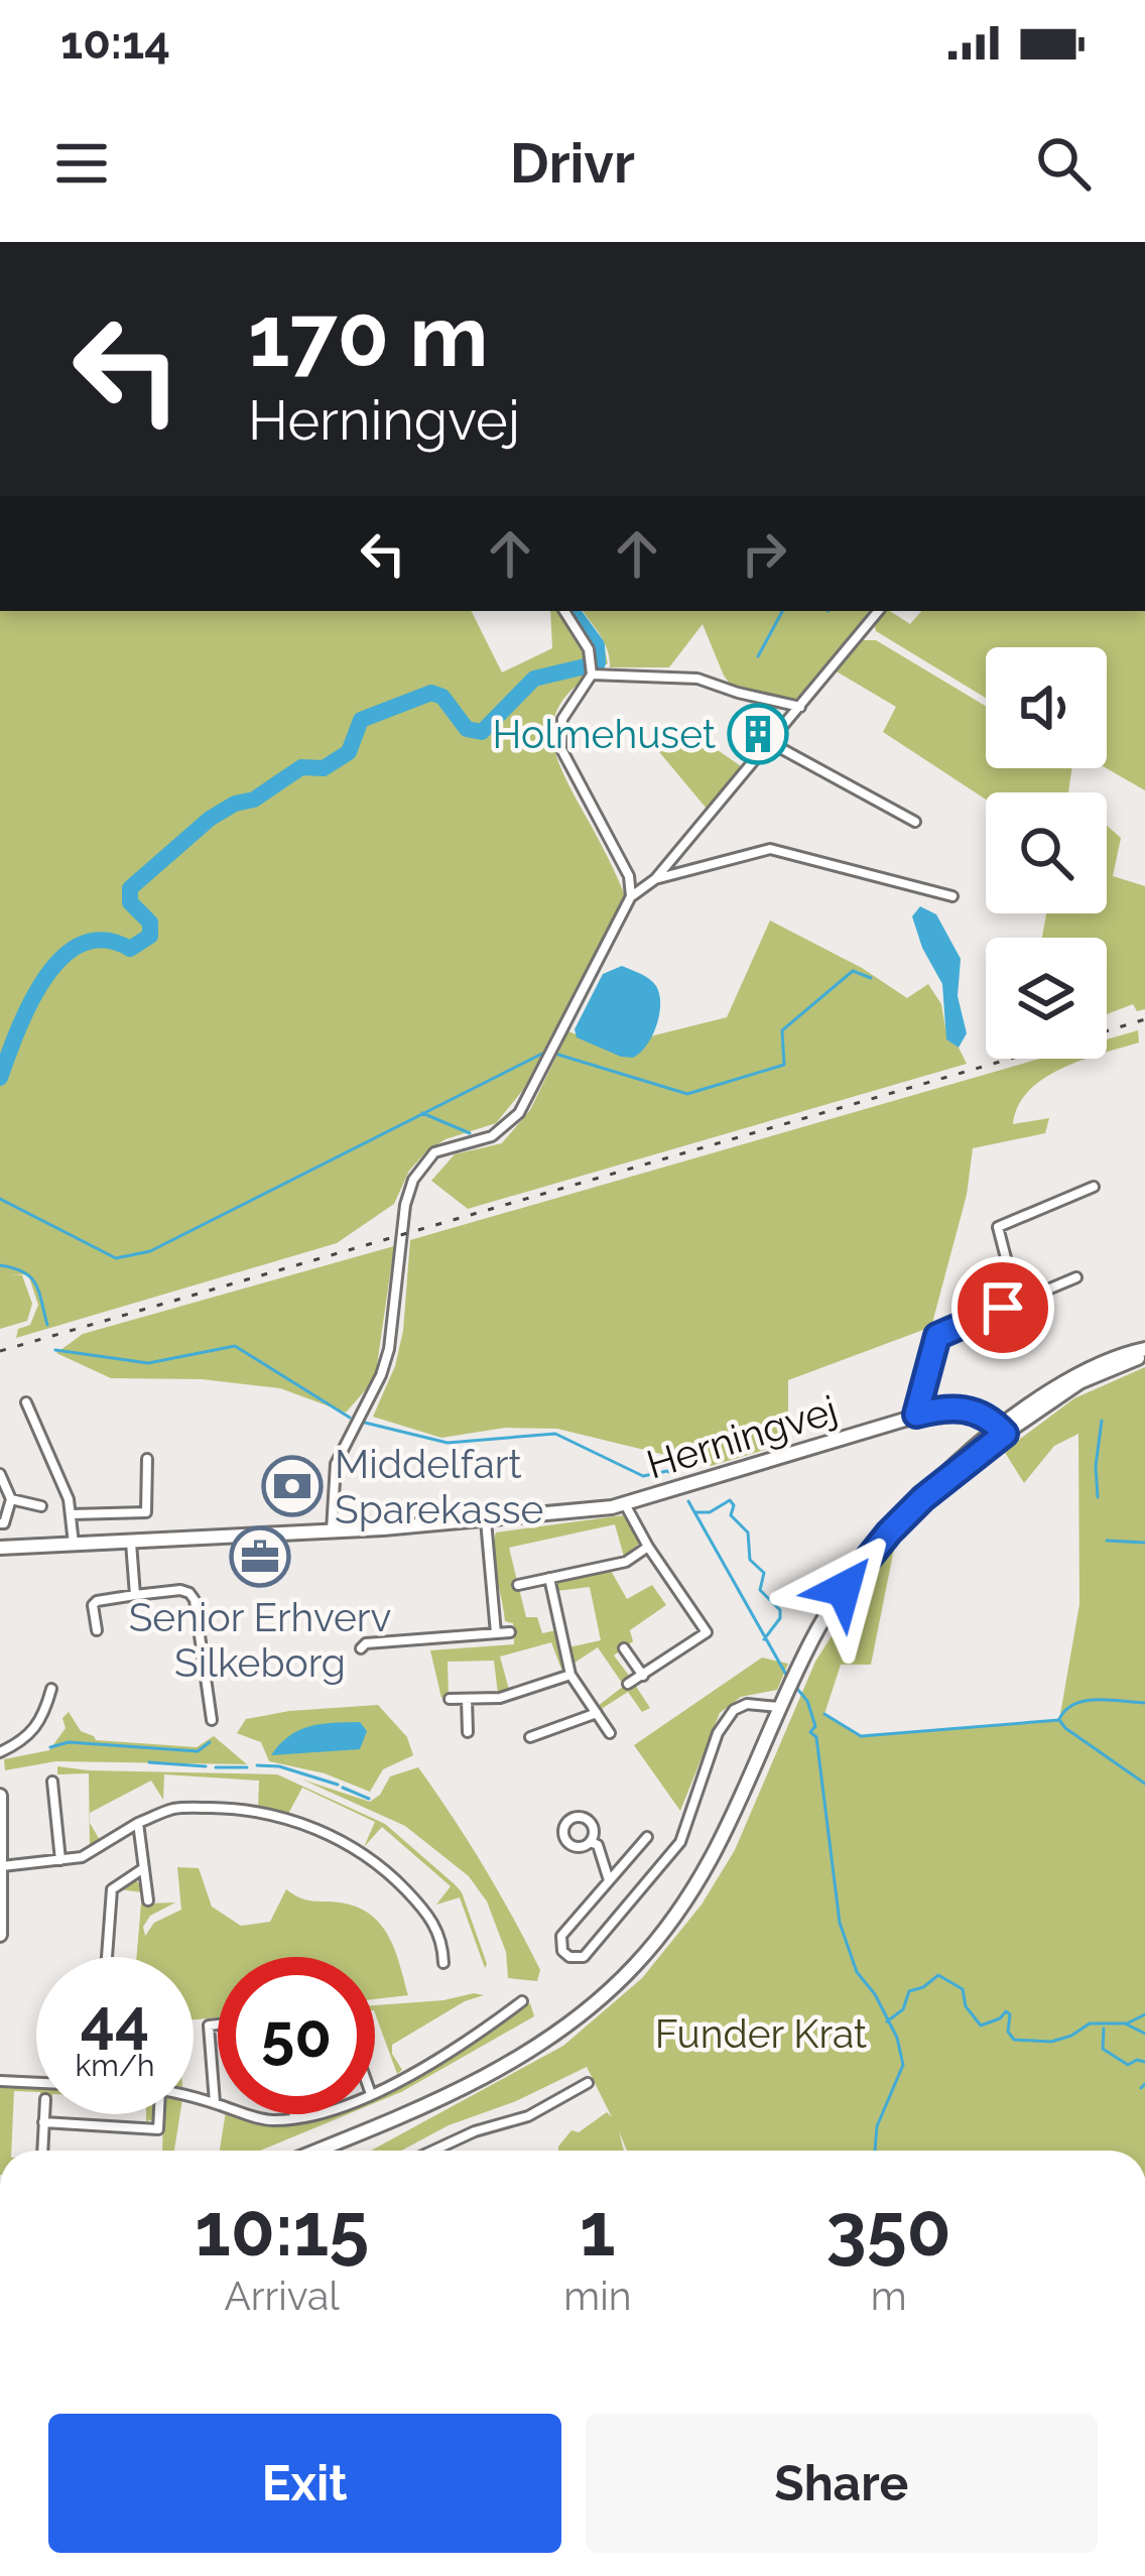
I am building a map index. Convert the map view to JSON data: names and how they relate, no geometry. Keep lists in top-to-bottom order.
{
  "streets": {
    "main road": ["Herningvej"]
  },
  "parks": ["Funder Krat"],
  "places": {
    "building": ["Holmehuset"],
    "bank": ["Middelfart Sparekasse"],
    "office": ["Senior Erhverv Silkeborg"]
  },
  "page": {
    "status": "10:14",
    "header": "Drivr",
    "turn": ["170 m", "Herningvej"],
    "speed": "44 km/h",
    "limit": "50",
    "eta": [
      "10:15",
      "Arrival",
      "1",
      "min",
      "350",
      "m"
    ],
    "buttons": ["Exit", "Share"]
  }
}
